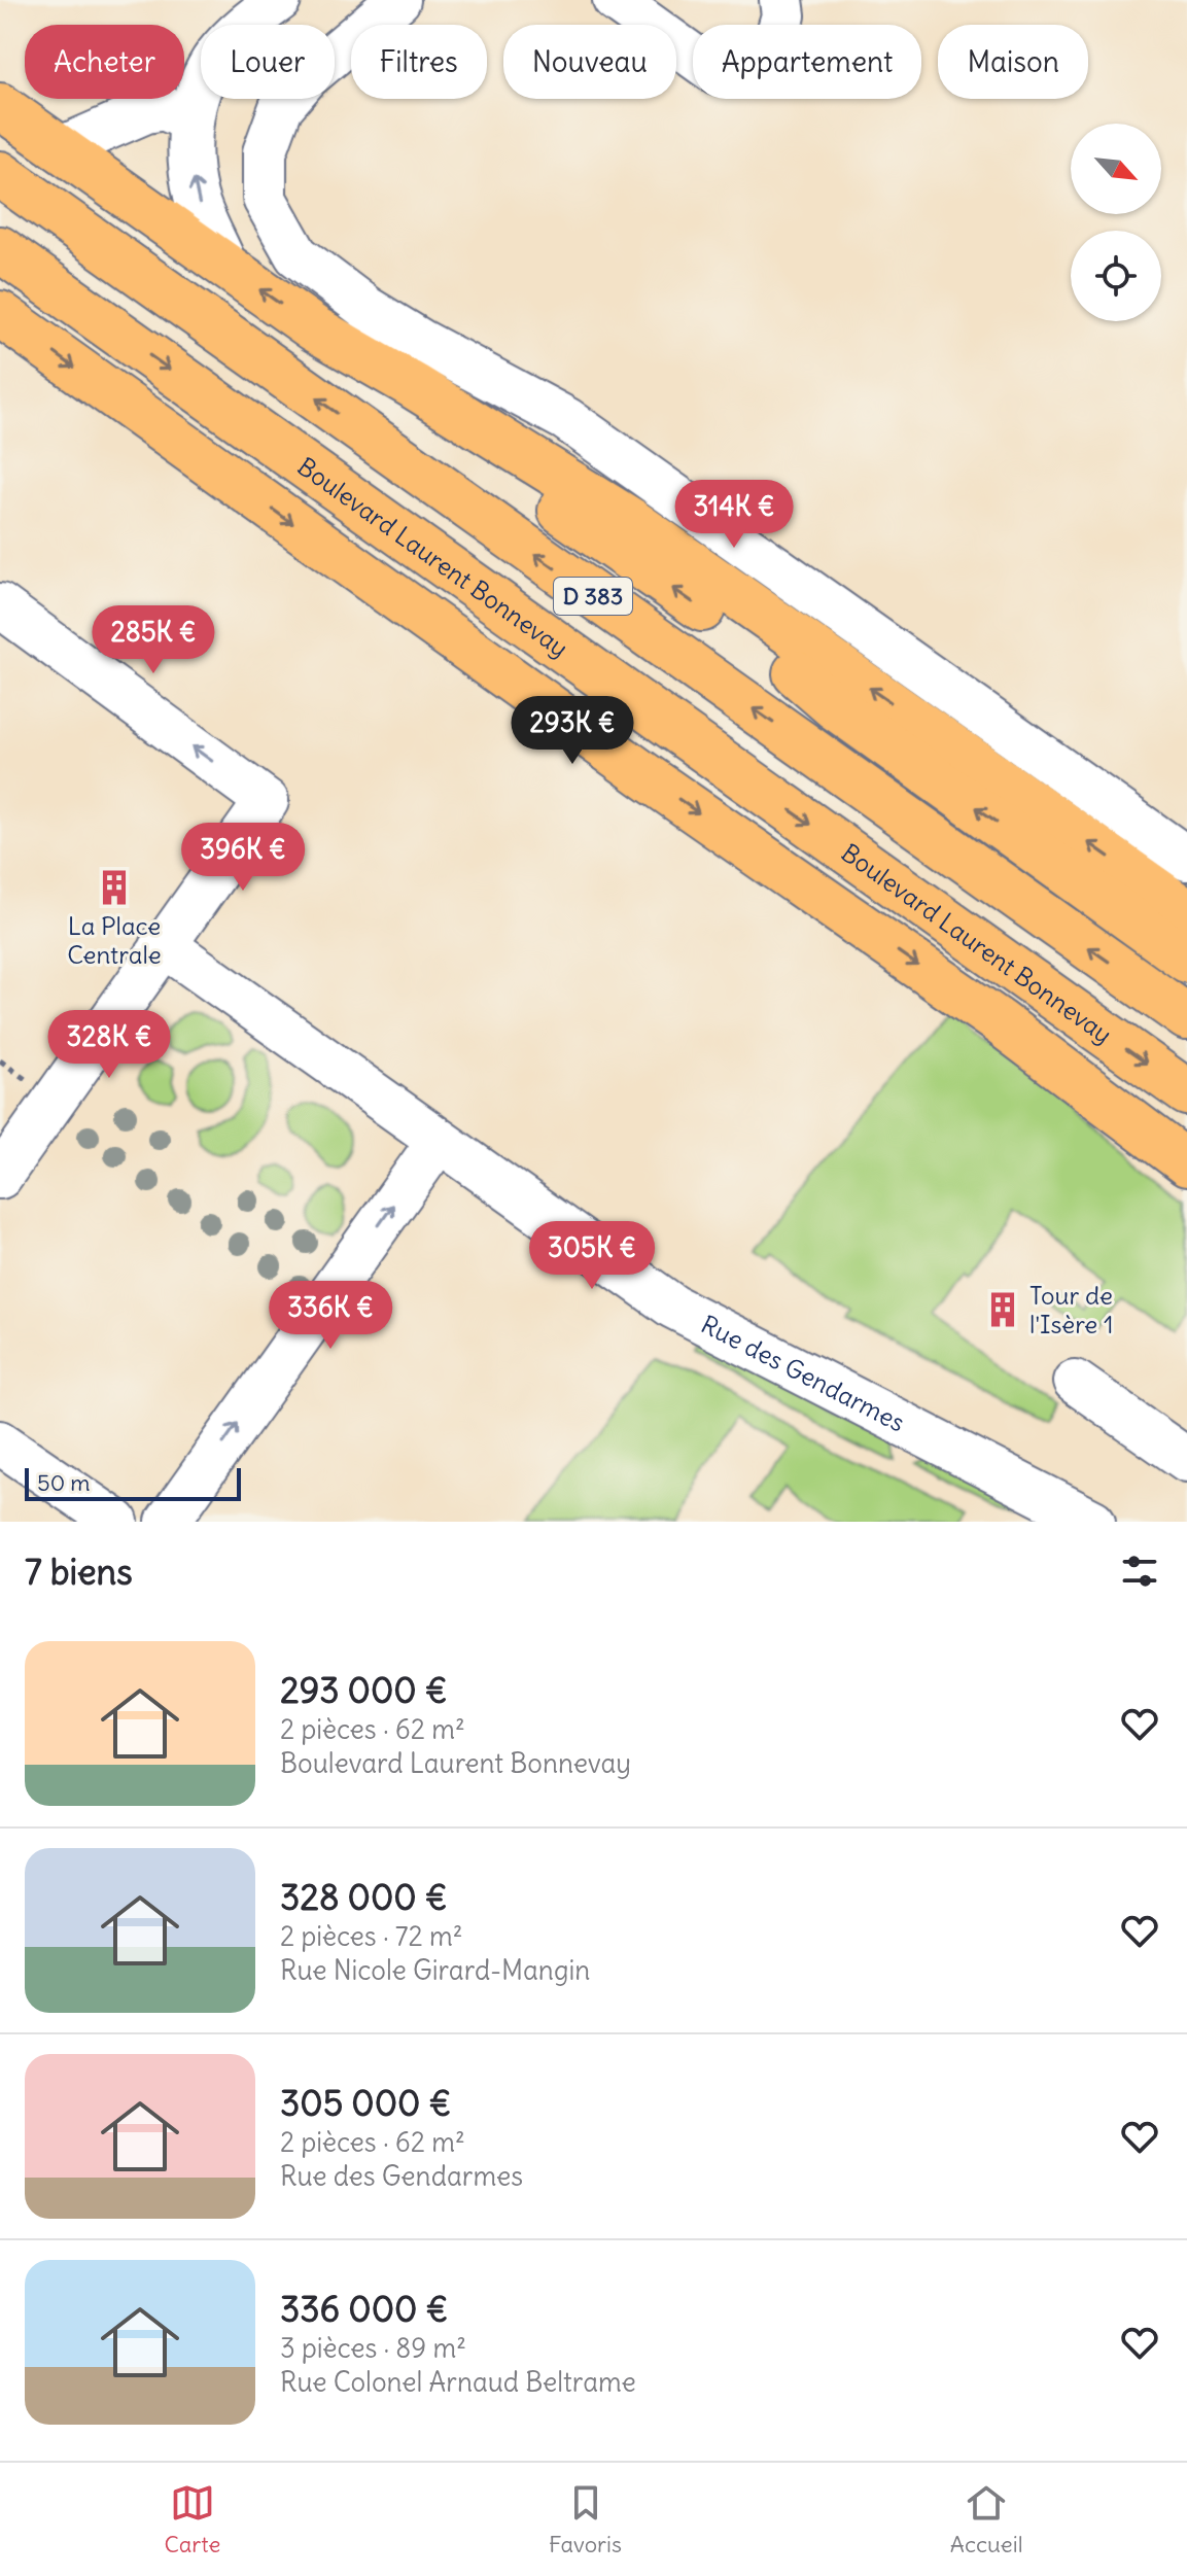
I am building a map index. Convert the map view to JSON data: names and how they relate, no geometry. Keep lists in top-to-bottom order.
{
  "streets": {
    "main road": ["Boulevard Laurent Bonnevay", "D 383"],
    "street": ["Rue des Gendarmes"]
  },
  "places": {
    "building": ["La Place Centrale", "Tour de l'Isère 1"]
  },
  "scale_bar": "50 m",
  "north": "bottom right",
  "page": {
    "chip": [
      "Acheter",
      "Louer",
      "Filtres",
      "Nouveau",
      "Appartement",
      "Maison"
    ],
    "price": [
      "314K €",
      "285K €",
      "293K €",
      "396K €",
      "328K €",
      "305K €",
      "336K €"
    ],
    "scale": "50 m",
    "heading": "7 biens",
    "list": [
      {
        "name": "293 000 €",
        "note": "2 pièces · 62 m² · Boulevard Laurent Bonnevay"
      },
      {
        "name": "328 000 €",
        "note": "2 pièces · 72 m² · Rue Nicole Girard-Mangin"
      },
      {
        "name": "305 000 €",
        "note": "2 pièces · 62 m² · Rue des Gendarmes"
      },
      {
        "name": "336 000 €",
        "note": "3 pièces · 89 m² · Rue Colonel Arnaud Beltrame"
      }
    ],
    "tabs": ["Carte", "Favoris", "Accueil"]
  }
}
